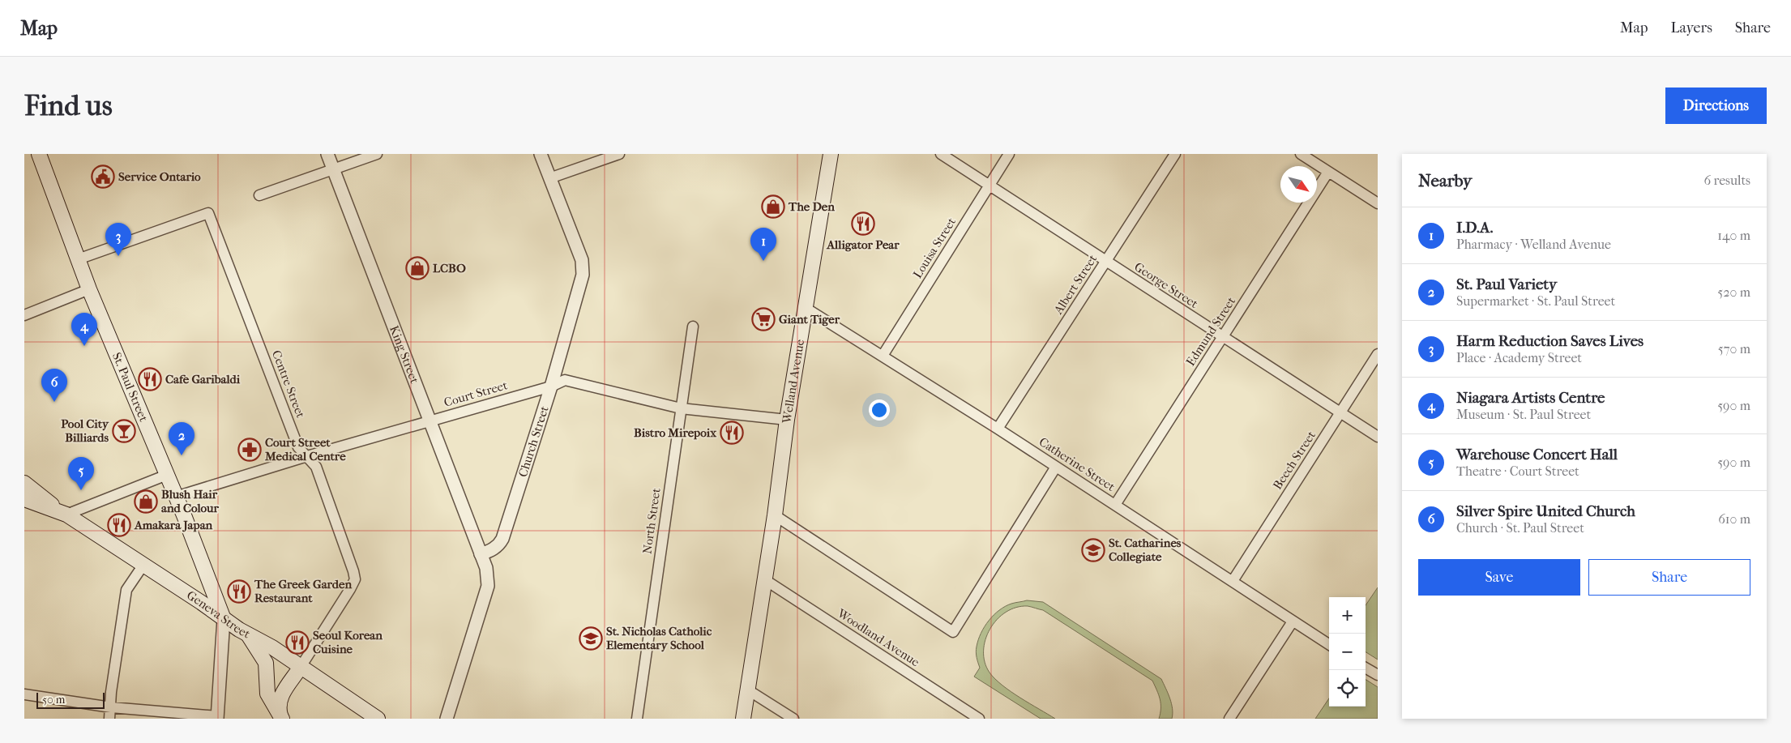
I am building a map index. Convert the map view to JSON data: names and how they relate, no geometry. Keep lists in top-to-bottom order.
{
  "streets": {
    "main road": ["Welland Avenue", "St. Paul Street", "Geneva Street"],
    "street": [
      "Louisa Street",
      "Albert Street",
      "George Street",
      "Edmund Street",
      "King Street",
      "Centre Street",
      "Court Street",
      "Church Street",
      "Beech Street",
      "Catherine Street",
      "North Street",
      "Woodland Avenue"
    ]
  },
  "crossings": [
    ["Louisa Street", "George Street"],
    ["Louisa Street", "Catherine Street"],
    ["Albert Street", "George Street"],
    ["Albert Street", "Catherine Street"],
    ["George Street", "Edmund Street"],
    ["George Street", "Beech Street"],
    ["Edmund Street", "Catherine Street"],
    ["King Street", "Court Street"],
    ["King Street", "Church Street"],
    ["Welland Avenue", "Court Street"],
    ["Welland Avenue", "Catherine Street"],
    ["Welland Avenue", "Woodland Avenue"],
    ["Centre Street", "St. Paul Street"],
    ["Centre Street", "Court Street"],
    ["Centre Street", "Geneva Street"],
    ["St. Paul Street", "Court Street"],
    ["St. Paul Street", "Geneva Street"],
    ["Court Street", "Church Street"],
    ["Court Street", "North Street"],
    ["Beech Street", "Catherine Street"]
  ],
  "places": {
    "public building": ["Service Ontario"],
    "shop": ["The Den", "LCBO", "Blush Hair and Colour"],
    "restaurant": [
      "Alligator Pear",
      "Cafe Garibaldi",
      "Bistro Mirepoix",
      "Amakara Japan",
      "The Greek Garden Restaurant",
      "Seoul Korean Cuisine"
    ],
    "supermarket": ["Giant Tiger"],
    "bar": ["Pool City Billiards"],
    "pharmacy": ["Court Street Medical Centre"],
    "school or university": ["St. Catharines Collegiate", "St. Nicholas Catholic Elementary School"]
  },
  "scale_bar": "50 m",
  "north": "bottom right",
  "page": {
    "header": "Map",
    "nav": ["Map", "Layers", "Share"],
    "buttons": [
      "Directions",
      ["Save", "Share"]
    ],
    "title": "Find us",
    "heading": ["Nearby", "6 results"],
    "list": [
      {
        "mark": "1",
        "name": "I.D.A.",
        "note": "Pharmacy · Welland Avenue",
        "value": "140 m"
      },
      {
        "mark": "2",
        "name": "St. Paul Variety",
        "note": "Supermarket · St. Paul Street",
        "value": "520 m"
      },
      {
        "mark": "3",
        "name": "Harm Reduction Saves Lives",
        "note": "Place · Academy Street",
        "value": "570 m"
      },
      {
        "mark": "4",
        "name": "Niagara Artists Centre",
        "note": "Museum · St. Paul Street",
        "value": "590 m"
      },
      {
        "mark": "5",
        "name": "Warehouse Concert Hall",
        "note": "Theatre · Court Street",
        "value": "590 m"
      },
      {
        "mark": "6",
        "name": "Silver Spire United Church",
        "note": "Church · St. Paul Street",
        "value": "610 m"
      }
    ],
    "pins": [
      "3",
      "1",
      "4",
      "6",
      "2",
      "5"
    ],
    "map_buttons": ["+", "−"],
    "scale": "50 m"
  }
}
